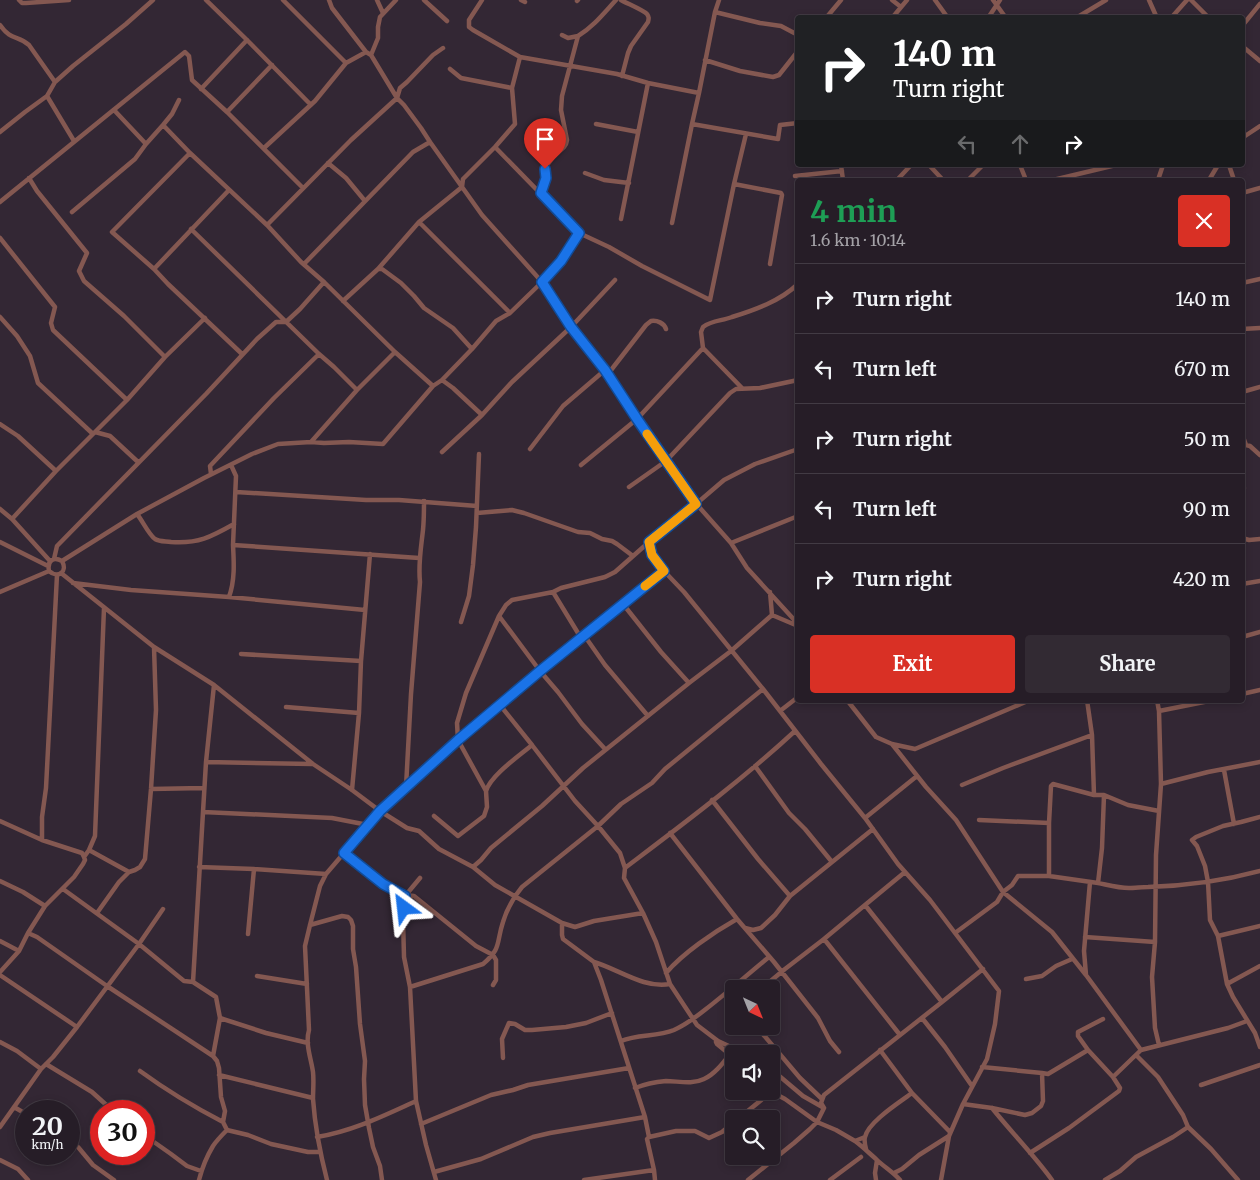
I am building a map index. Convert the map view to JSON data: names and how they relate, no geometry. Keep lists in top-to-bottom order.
{
  "north": "bottom right",
  "page": {
    "turn": ["140 m", "Turn right"],
    "heading": ["4 min", "1.6 km · 10:14"],
    "list": [
      {
        "name": "Turn right",
        "value": "140 m"
      },
      {
        "name": "Turn left",
        "value": "670 m"
      },
      {
        "name": "Turn right",
        "value": "50 m"
      },
      {
        "name": "Turn left",
        "value": "90 m"
      },
      {
        "name": "Turn right",
        "value": "420 m"
      }
    ],
    "buttons": ["Exit", "Share"],
    "speed": "20 km/h",
    "limit": "30"
  }
}
